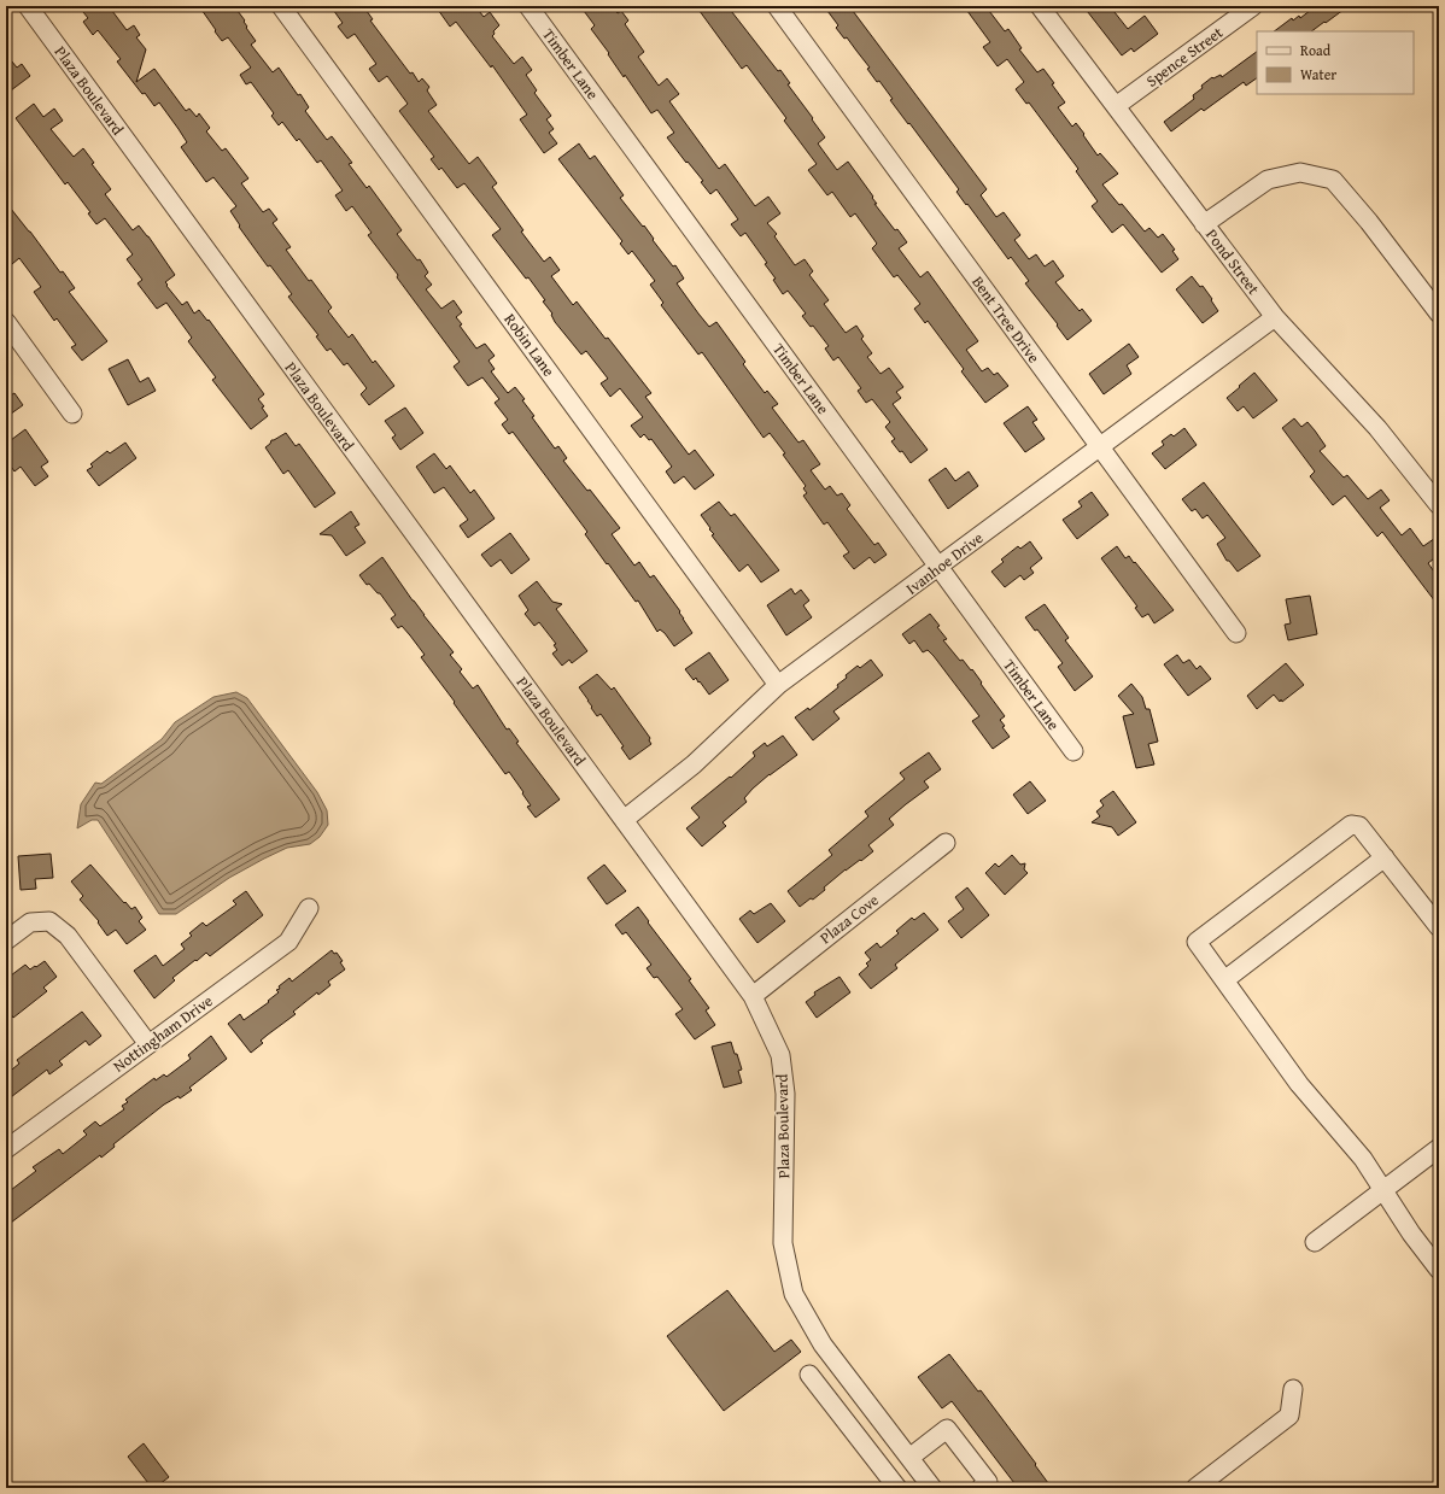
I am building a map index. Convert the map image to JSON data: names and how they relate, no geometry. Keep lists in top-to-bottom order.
{
  "streets": {
    "street": [
      "Spence Street",
      "Timber Lane",
      "Plaza Boulevard",
      "Pond Street",
      "Bent Tree Drive",
      "Robin Lane",
      "Ivanhoe Drive",
      "Plaza Cove",
      "Nottingham Drive"
    ]
  },
  "crossings": [
    ["Spence Street", "Pond Street"],
    ["Timber Lane", "Ivanhoe Drive"],
    ["Plaza Boulevard", "Ivanhoe Drive"],
    ["Plaza Boulevard", "Plaza Cove"],
    ["Pond Street", "Ivanhoe Drive"],
    ["Bent Tree Drive", "Ivanhoe Drive"],
    ["Robin Lane", "Ivanhoe Drive"]
  ],
  "legend": ["Road", "Water"]
}
